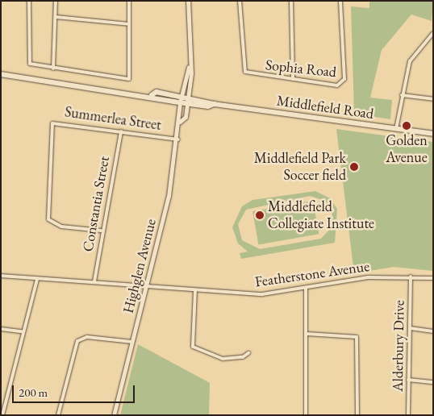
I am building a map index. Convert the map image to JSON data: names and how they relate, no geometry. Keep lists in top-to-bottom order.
{
  "streets": {
    "main road": ["Middlefield Road"],
    "street": [
      "Sophia Road",
      "Summerlea Street",
      "Constantia Street",
      "Highglen Avenue",
      "Featherstone Avenue",
      "Alderbury Drive"
    ]
  },
  "crossings": [
    ["Middlefield Road", "Highglen Avenue"],
    ["Summerlea Street", "Constantia Street"],
    ["Summerlea Street", "Highglen Avenue"],
    ["Constantia Street", "Featherstone Avenue"],
    ["Highglen Avenue", "Featherstone Avenue"],
    ["Featherstone Avenue", "Alderbury Drive"]
  ],
  "places": ["Golden Avenue", "Middlefield Park Soccer field", "Middlefield Collegiate Institute"],
  "scale_bar": "200 m"
}
